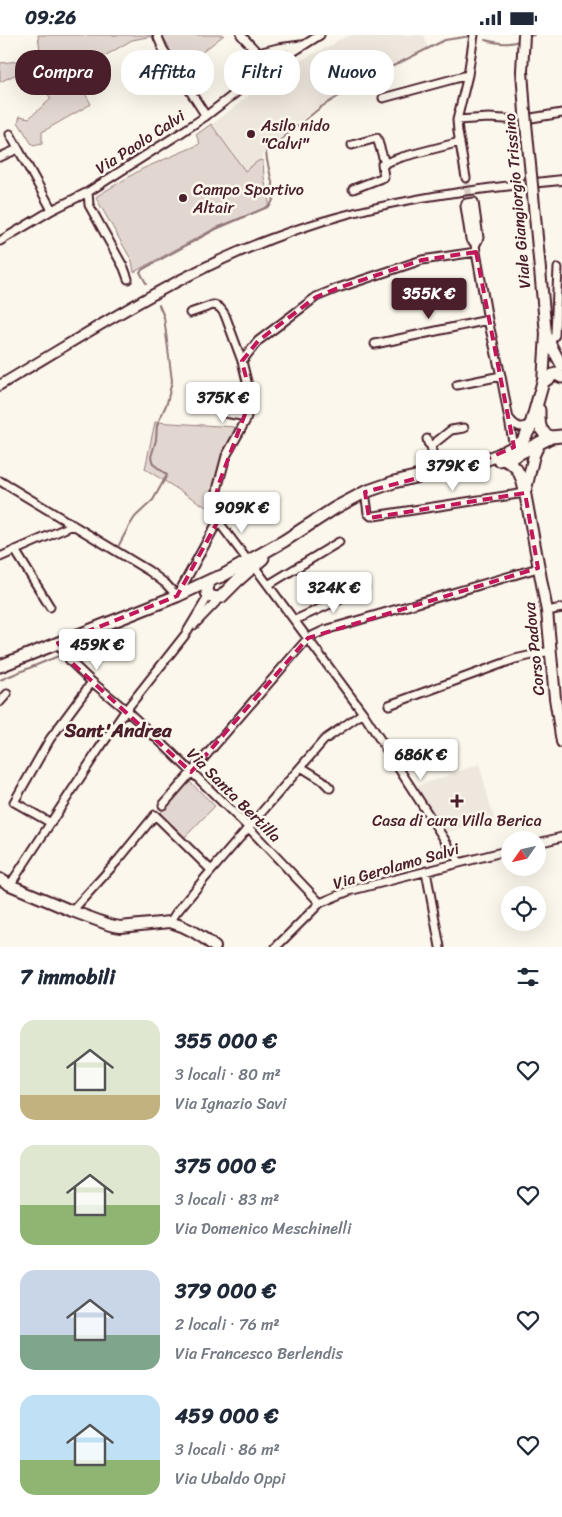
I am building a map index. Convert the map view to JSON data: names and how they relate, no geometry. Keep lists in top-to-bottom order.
{
  "streets": {
    "main road": ["Viale Giangiorgio Trissino"],
    "street": [
      "Via Paolo Calvi",
      "Corso Padova",
      "Via Santa Bertilla",
      "Via Gerolamo Salvi"
    ]
  },
  "crossings": [
    ["Viale Giangiorgio Trissino", "Corso Padova"],
    ["Via Santa Bertilla", "Via Gerolamo Salvi"]
  ],
  "districts": ["Sant'Andrea"],
  "places": {
    "other": ["Asilo nido \"Calvi\"", "Campo Sportivo Altair"],
    "health": ["Casa di cura Villa Berica"]
  },
  "north": "bottom left",
  "page": {
    "status": "09:26",
    "chip": [
      "Compra",
      "Affitta",
      "Filtri",
      "Nuovo"
    ],
    "price": [
      "355K €",
      "375K €",
      "379K €",
      "909K €",
      "324K €",
      "459K €",
      "686K €"
    ],
    "heading": "7 immobili",
    "list": [
      {
        "name": "355 000 €",
        "note": "3 locali · 80 m² · Via Ignazio Savi"
      },
      {
        "name": "375 000 €",
        "note": "3 locali · 83 m² · Via Domenico Meschinelli"
      },
      {
        "name": "379 000 €",
        "note": "2 locali · 76 m² · Via Francesco Berlendis"
      },
      {
        "name": "459 000 €",
        "note": "3 locali · 86 m² · Via Ubaldo Oppi"
      }
    ]
  }
}
